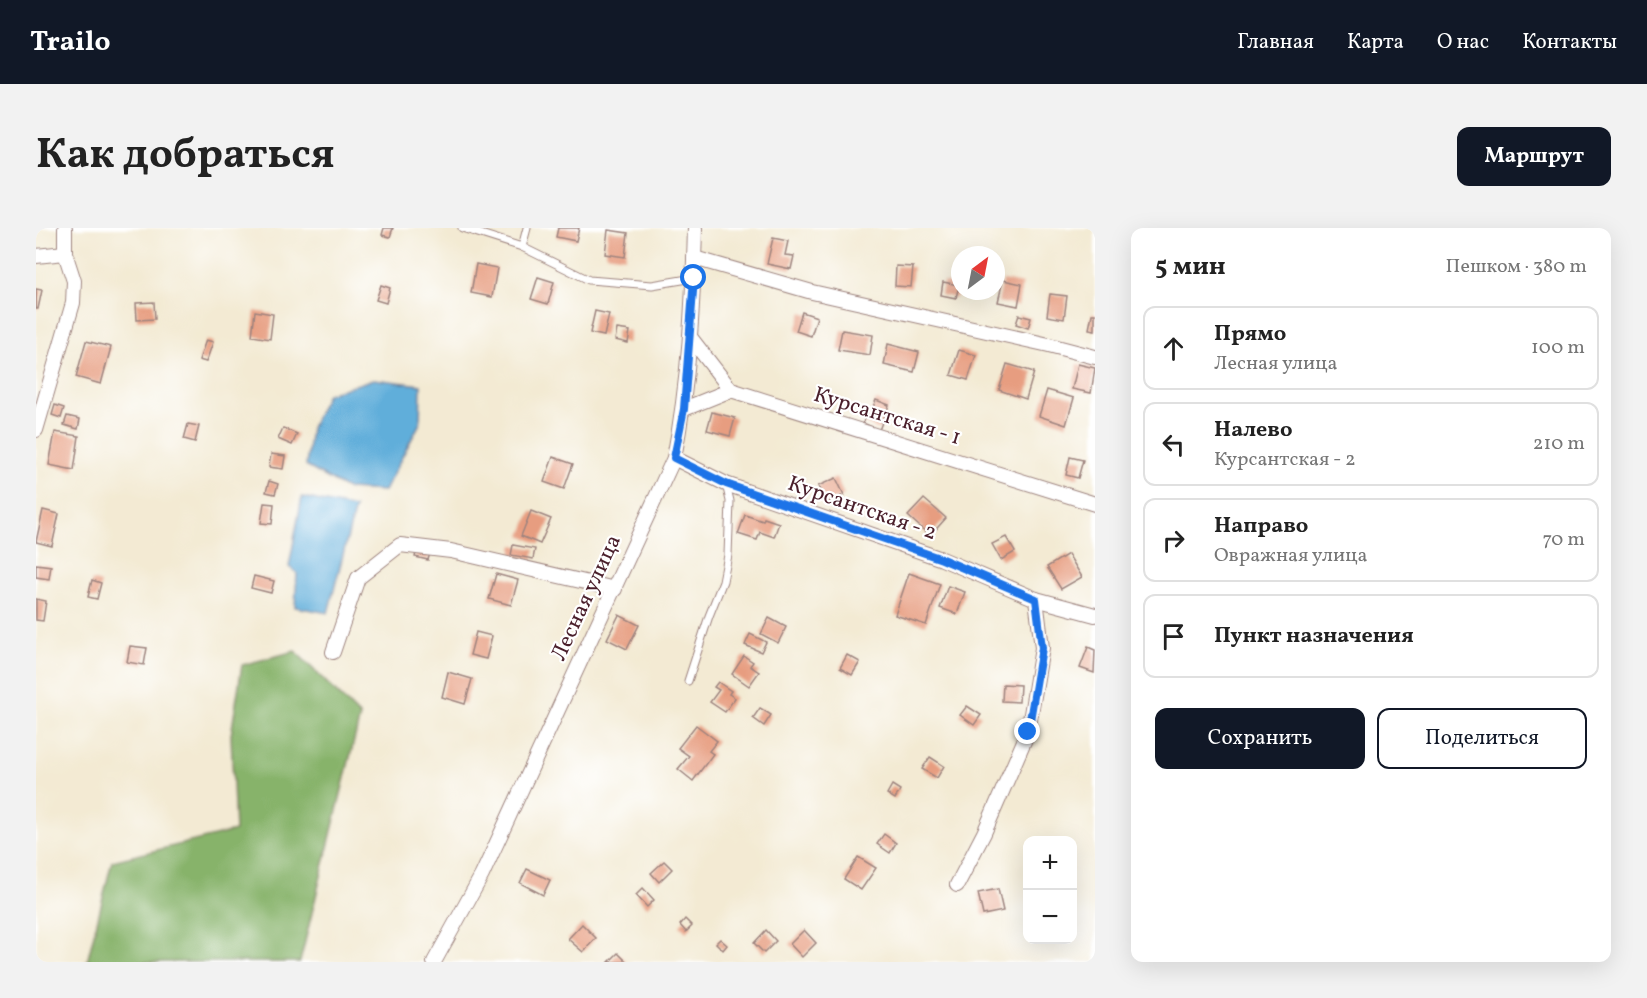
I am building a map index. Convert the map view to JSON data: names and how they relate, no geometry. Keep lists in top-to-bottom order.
{
  "streets": {
    "street": ["Курсантская - 1", "Курсантская - 2", "Лесная улица"]
  },
  "crossings": [
    ["Курсантская - 2", "Лесная улица"]
  ],
  "north": "top right",
  "page": {
    "header": "Trailo",
    "nav": [
      "Главная",
      "Карта",
      "О нас",
      "Контакты"
    ],
    "title": "Как добраться",
    "buttons": [
      "Маршрут",
      ["Сохранить", "Поделиться"]
    ],
    "heading": ["5 мин", "Пешком · 380 m"],
    "list": [
      ["Прямо", "Лесная улица", "100 m"],
      ["Налево", "Курсантская - 2", "210 m"],
      ["Направо", "Овражная улица", "70 m"],
      "Пункт назначения"
    ],
    "map_buttons": ["+", "−"]
  }
}
